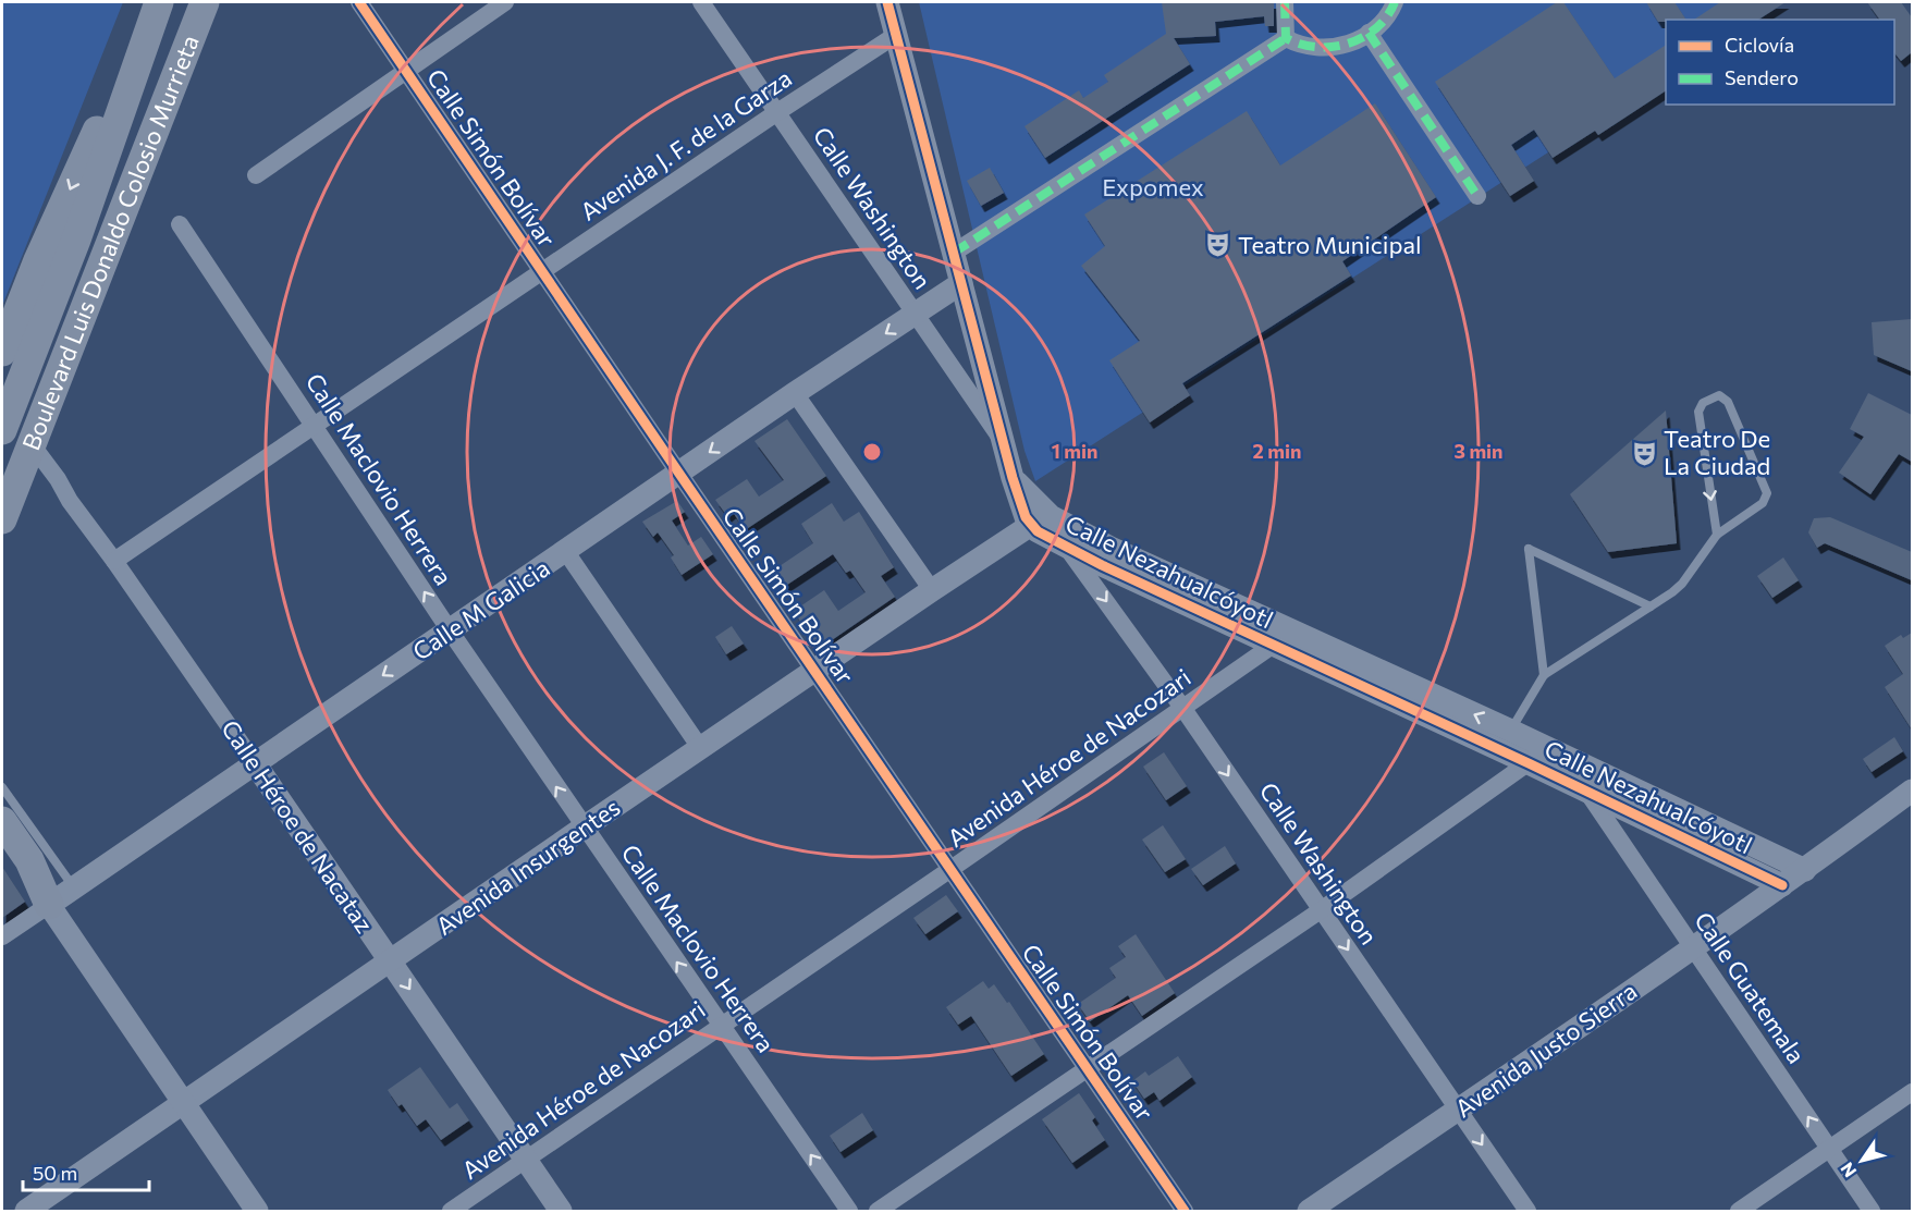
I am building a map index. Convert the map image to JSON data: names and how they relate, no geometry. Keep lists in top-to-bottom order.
{
  "streets": {
    "highway": ["Boulevard Luis Donaldo Colosio Murrieta"],
    "street": [
      "Avenida J. F. de la Garza",
      "Calle Simón Bolívar",
      "Calle Washington",
      "Calle Maclovio Herrera",
      "Calle Nezahualcóyotl",
      "Calle M Galicia",
      "Avenida Héroe de Nacozari",
      "Calle Héroe de Nacataz",
      "Avenida Insurgentes",
      "Calle Guatemala",
      "Avenida Justo Sierra"
    ]
  },
  "crossings": [
    ["Avenida J. F. de la Garza", "Calle Simón Bolívar"],
    ["Avenida J. F. de la Garza", "Calle Washington"],
    ["Avenida J. F. de la Garza", "Calle Maclovio Herrera"],
    ["Avenida J. F. de la Garza", "Calle Nezahualcóyotl"],
    ["Avenida J. F. de la Garza", "Calle Héroe de Nacataz"],
    ["Calle Simón Bolívar", "Calle M Galicia"],
    ["Calle Simón Bolívar", "Avenida Héroe de Nacozari"],
    ["Calle Simón Bolívar", "Avenida Insurgentes"],
    ["Calle Washington", "Calle Nezahualcóyotl"],
    ["Calle Washington", "Calle M Galicia"],
    ["Calle Washington", "Avenida Héroe de Nacozari"],
    ["Calle Washington", "Avenida Justo Sierra"],
    ["Boulevard Luis Donaldo Colosio Murrieta", "Calle Héroe de Nacataz"],
    ["Calle Maclovio Herrera", "Calle M Galicia"],
    ["Calle Maclovio Herrera", "Avenida Héroe de Nacozari"],
    ["Calle Maclovio Herrera", "Avenida Insurgentes"],
    ["Calle Nezahualcóyotl", "Calle M Galicia"],
    ["Calle Nezahualcóyotl", "Avenida Héroe de Nacozari"],
    ["Calle Nezahualcóyotl", "Avenida Insurgentes"],
    ["Calle Nezahualcóyotl", "Calle Guatemala"],
    ["Calle Nezahualcóyotl", "Avenida Justo Sierra"],
    ["Calle M Galicia", "Calle Héroe de Nacataz"],
    ["Avenida Héroe de Nacozari", "Calle Héroe de Nacataz"],
    ["Calle Héroe de Nacataz", "Avenida Insurgentes"],
    ["Calle Guatemala", "Avenida Justo Sierra"]
  ],
  "one_way": [
    "Calle Washington",
    "Calle Maclovio Herrera",
    "Calle M Galicia",
    "Calle Guatemala"
  ],
  "parks": ["Expomex"],
  "places": {
    "theatre": ["Teatro Municipal", "Teatro De La Ciudad"]
  },
  "legend": ["Ciclovía", "Sendero"],
  "scale_bar": "50 m",
  "north": "bottom left",
  "rings": ["1 min", "2 min", "3 min"]
}
